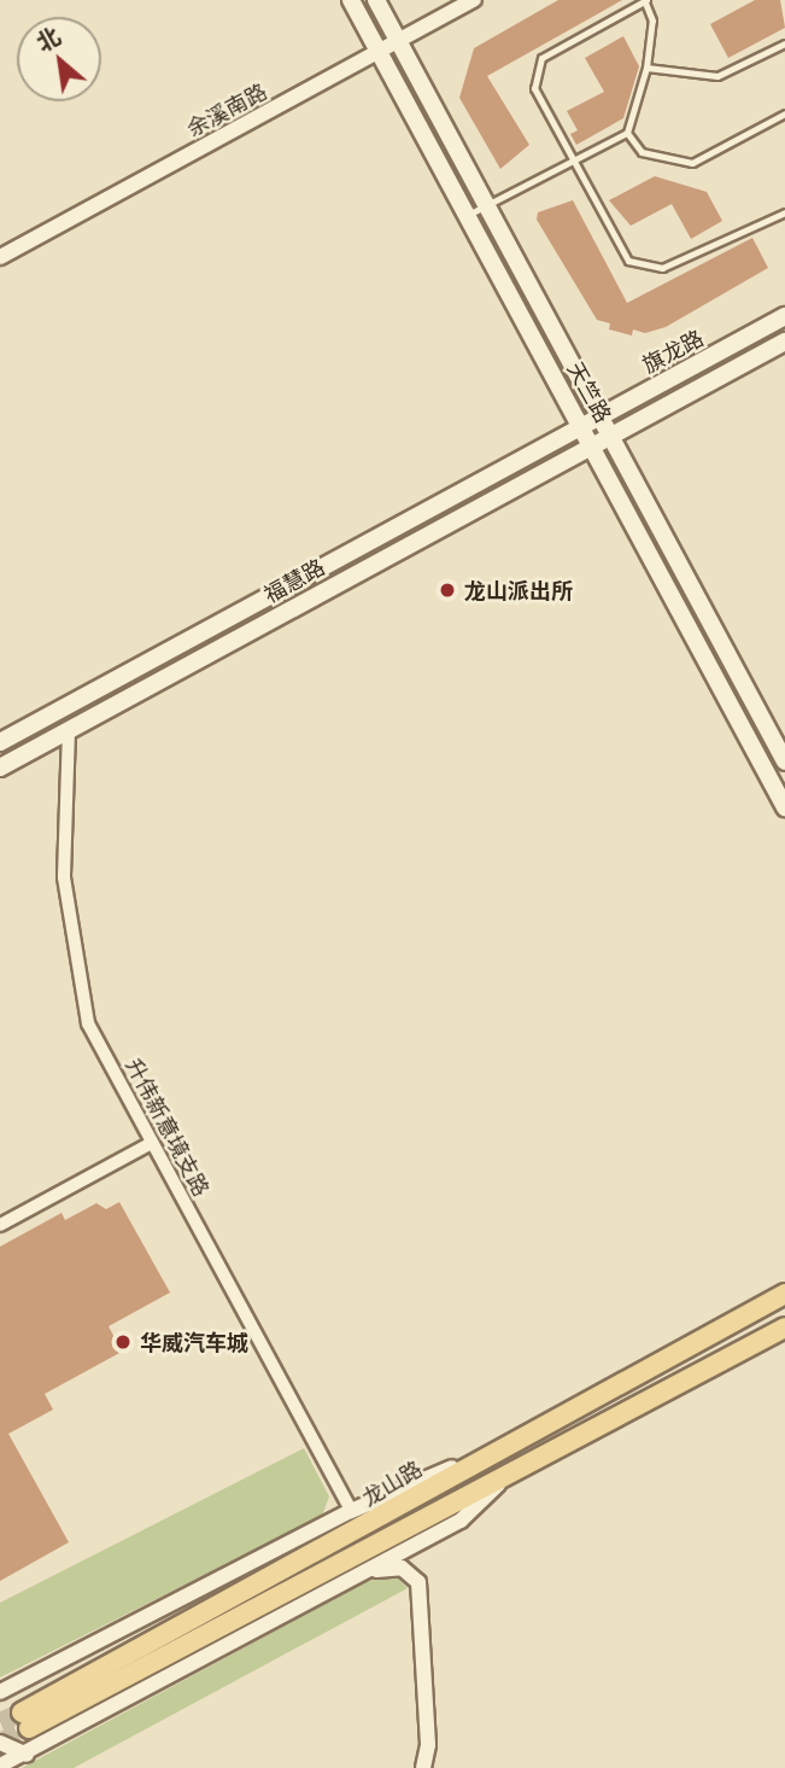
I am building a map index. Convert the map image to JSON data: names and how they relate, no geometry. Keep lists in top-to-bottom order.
{
  "streets": {
    "main road": [
      "旗龙路",
      "天竺路",
      "福慧路",
      "龙山路"
    ],
    "street": ["余溪南路", "升伟新意境支路"]
  },
  "crossings": [
    ["余溪南路", "天竺路"],
    ["旗龙路", "天竺路"],
    ["旗龙路", "福慧路"],
    ["天竺路", "福慧路"],
    ["福慧路", "升伟新意境支路"]
  ],
  "places": ["龙山派出所", "华威汽车城"],
  "north": "top left"
}
